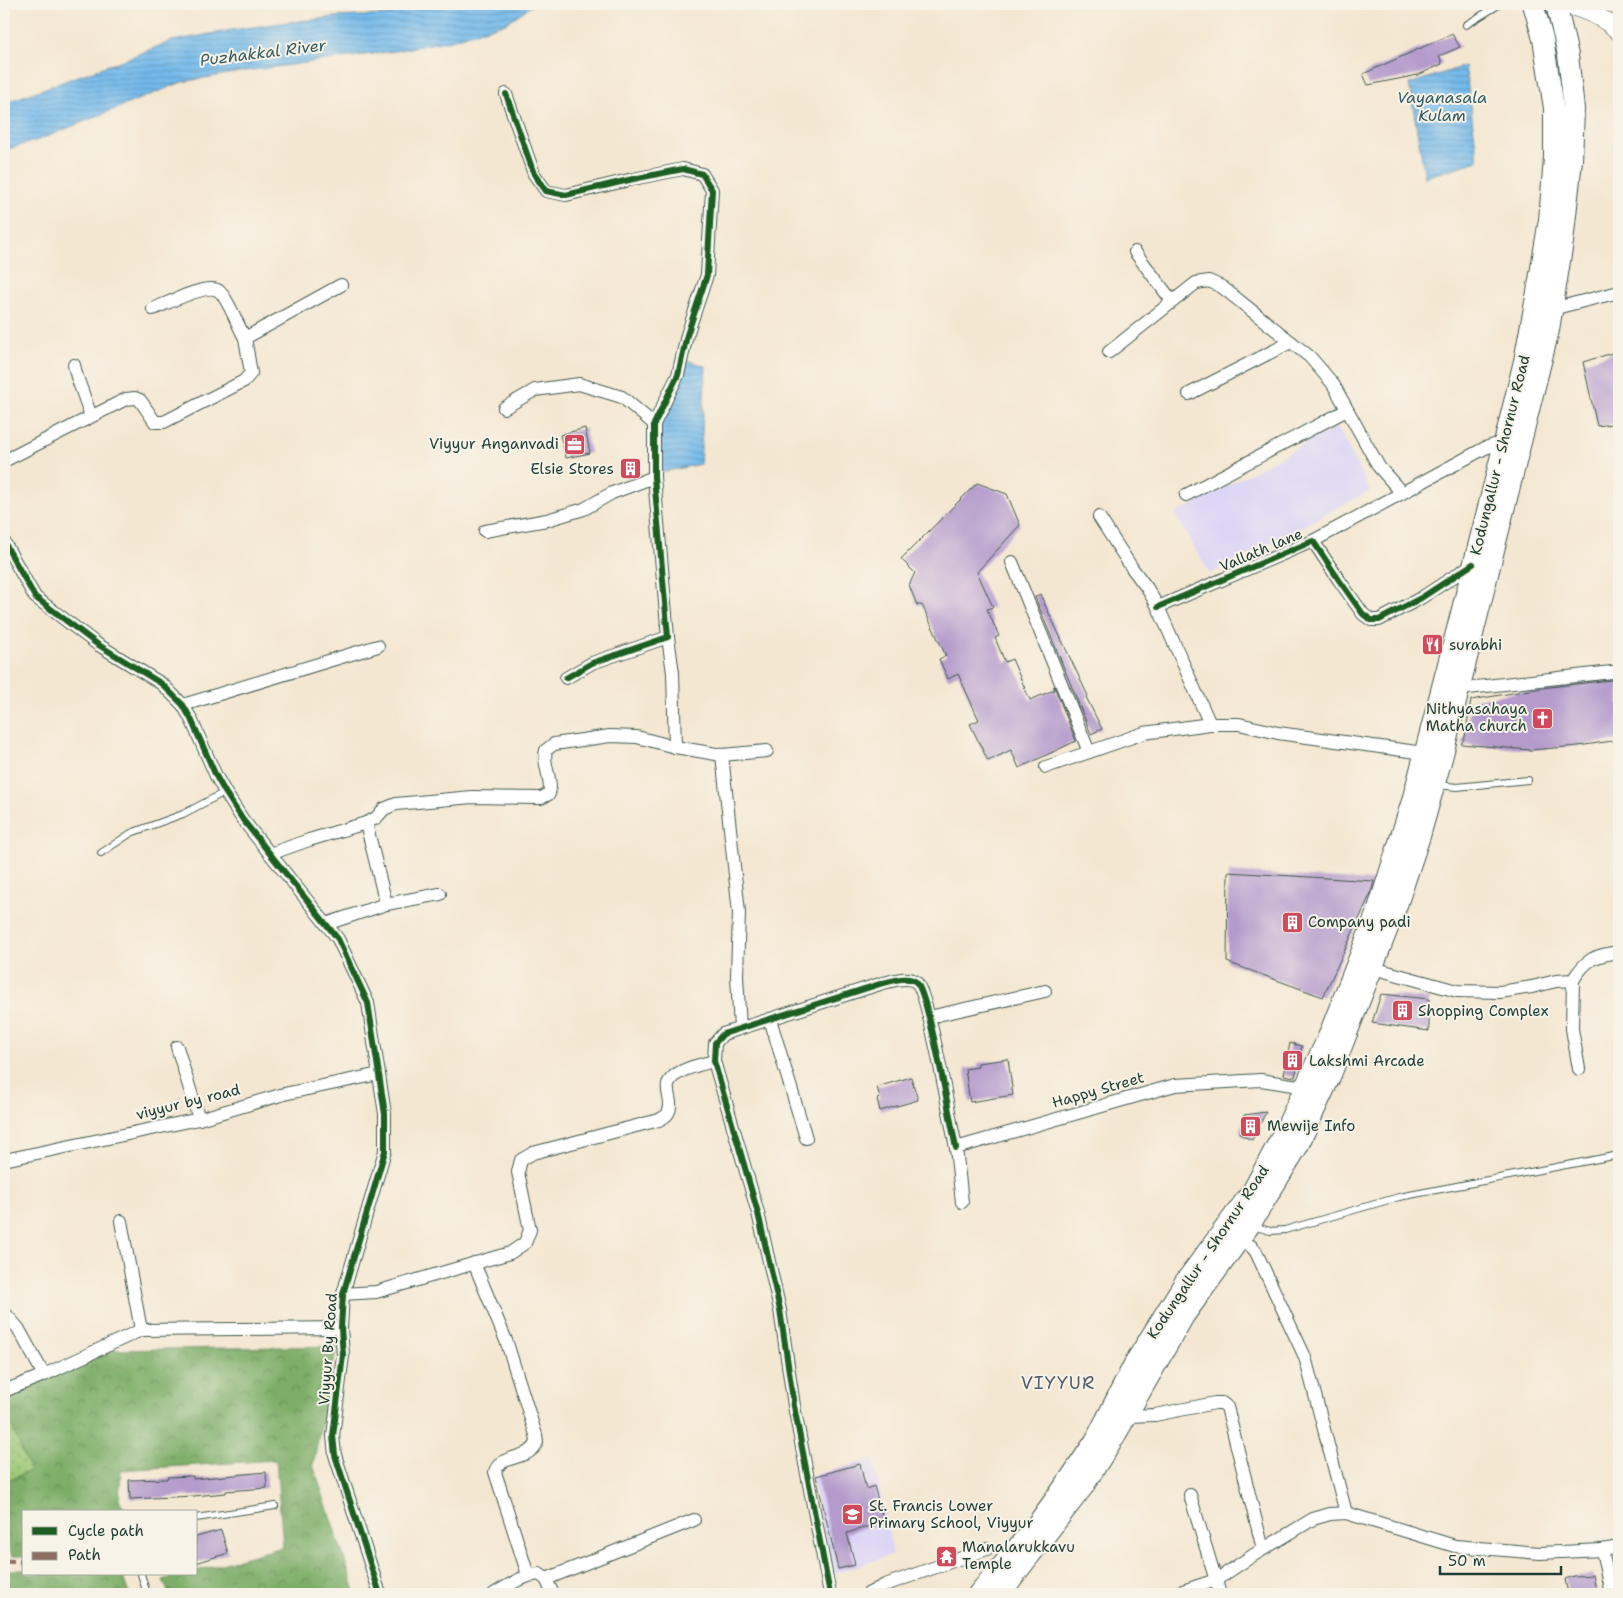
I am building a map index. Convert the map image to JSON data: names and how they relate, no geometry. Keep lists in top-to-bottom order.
{
  "streets": {
    "main road": ["Kodungallur - Shornur Road"],
    "street": [
      "Vallath lane",
      "Happy Street",
      "viyyur by road",
      "Viyyur By Road"
    ]
  },
  "crossings": [
    ["Kodungallur - Shornur Road", "Vallath lane"],
    ["Kodungallur - Shornur Road", "Happy Street"],
    ["viyyur by road", "Viyyur By Road"]
  ],
  "districts": ["VIYYUR"],
  "water": ["Puzhakkal River", "Vayanasala Kulam"],
  "places": {
    "office": ["Viyyur Anganvadi"],
    "building": [
      "Elsie Stores",
      "Company padi",
      "Shopping Complex",
      "Lakshmi Arcade",
      "Mewije Info"
    ],
    "restaurant": ["surabhi"],
    "church": ["Nithyasahaya Matha church"],
    "school or university": ["St. Francis Lower Primary School, Viyyur"],
    "temple": ["Manalarukkavu Temple"]
  },
  "legend": ["Cycle path", "Path"],
  "scale_bar": "50 m"
}
